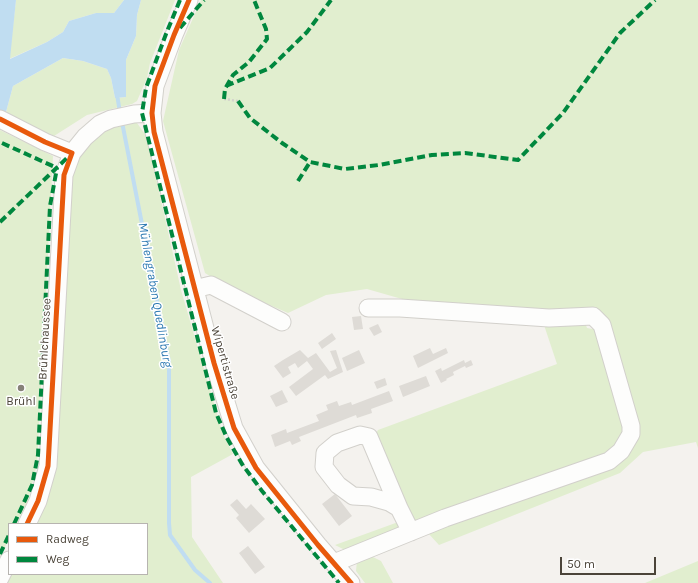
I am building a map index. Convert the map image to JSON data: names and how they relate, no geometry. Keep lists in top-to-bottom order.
{
  "streets": {
    "street": ["Brühlchaussee", "Wipertistraße"]
  },
  "crossings": [
    ["Brühlchaussee", "Wipertistraße"]
  ],
  "water": ["Mühlengraben Quedlinburg"],
  "places": ["Brühl"],
  "legend": ["Radweg", "Weg"],
  "scale_bar": "50 m"
}
